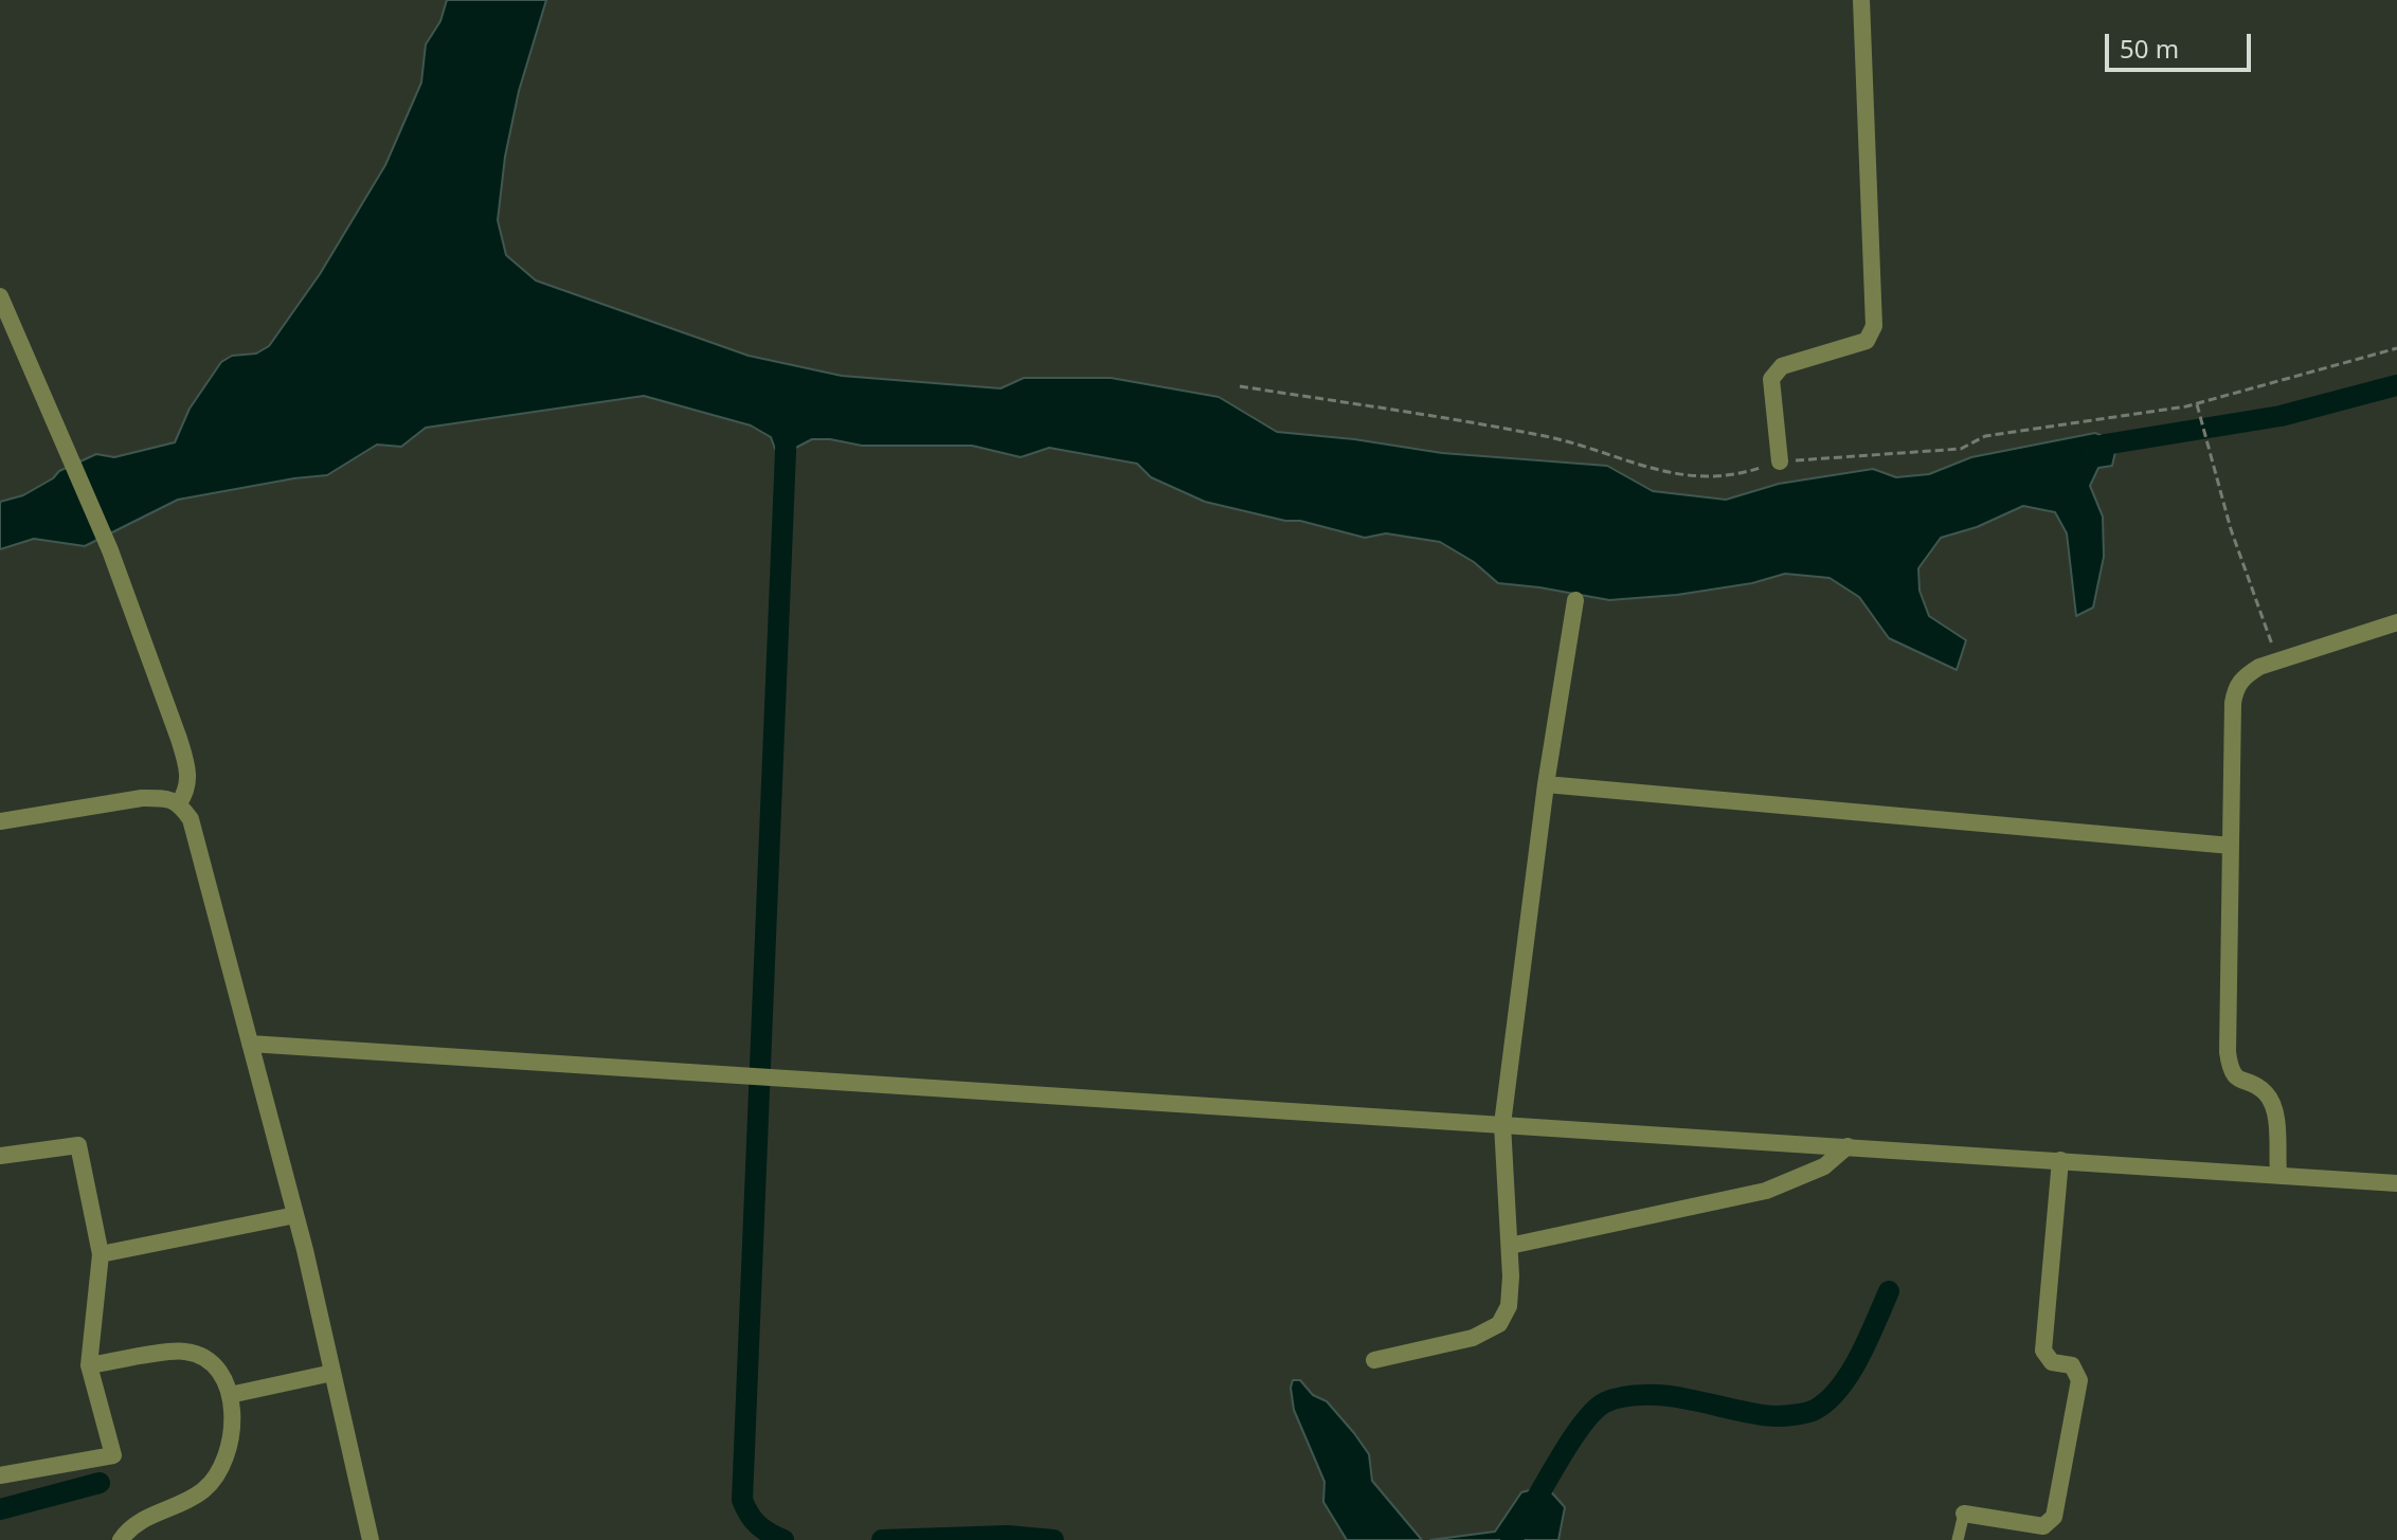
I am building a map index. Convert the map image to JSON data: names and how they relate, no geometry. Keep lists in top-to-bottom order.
{
  "scale_bar": "50 m"
}
